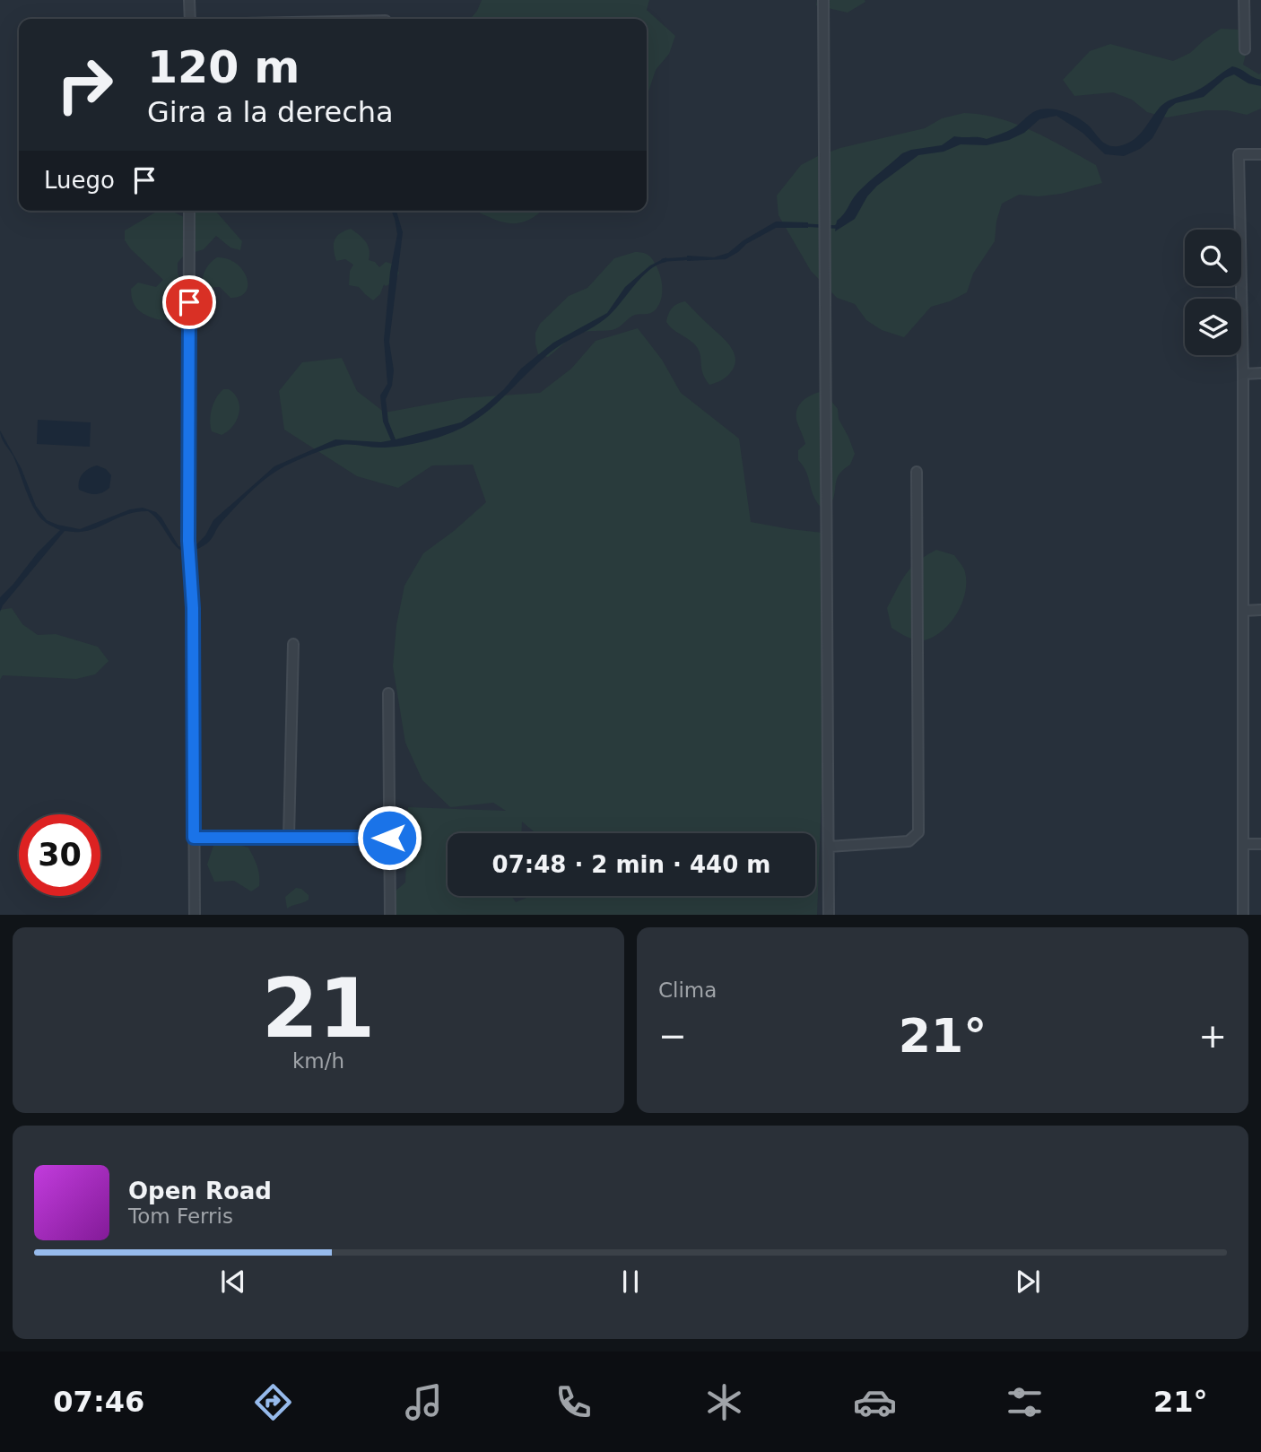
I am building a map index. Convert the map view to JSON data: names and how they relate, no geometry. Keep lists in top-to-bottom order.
{
  "page": {
    "turn": ["120 m", "Gira a la derecha"],
    "then": "Luego",
    "limit": "30",
    "trip": "07:48 · 2 min · 440 m",
    "tile": [
      ["21", "km/h"],
      "Clima"
    ],
    "heat": ["−", "21°", "+"],
    "song": ["Open Road", "Tom Ferris"],
    "tabs": ["07:46", "21°"]
  }
}
